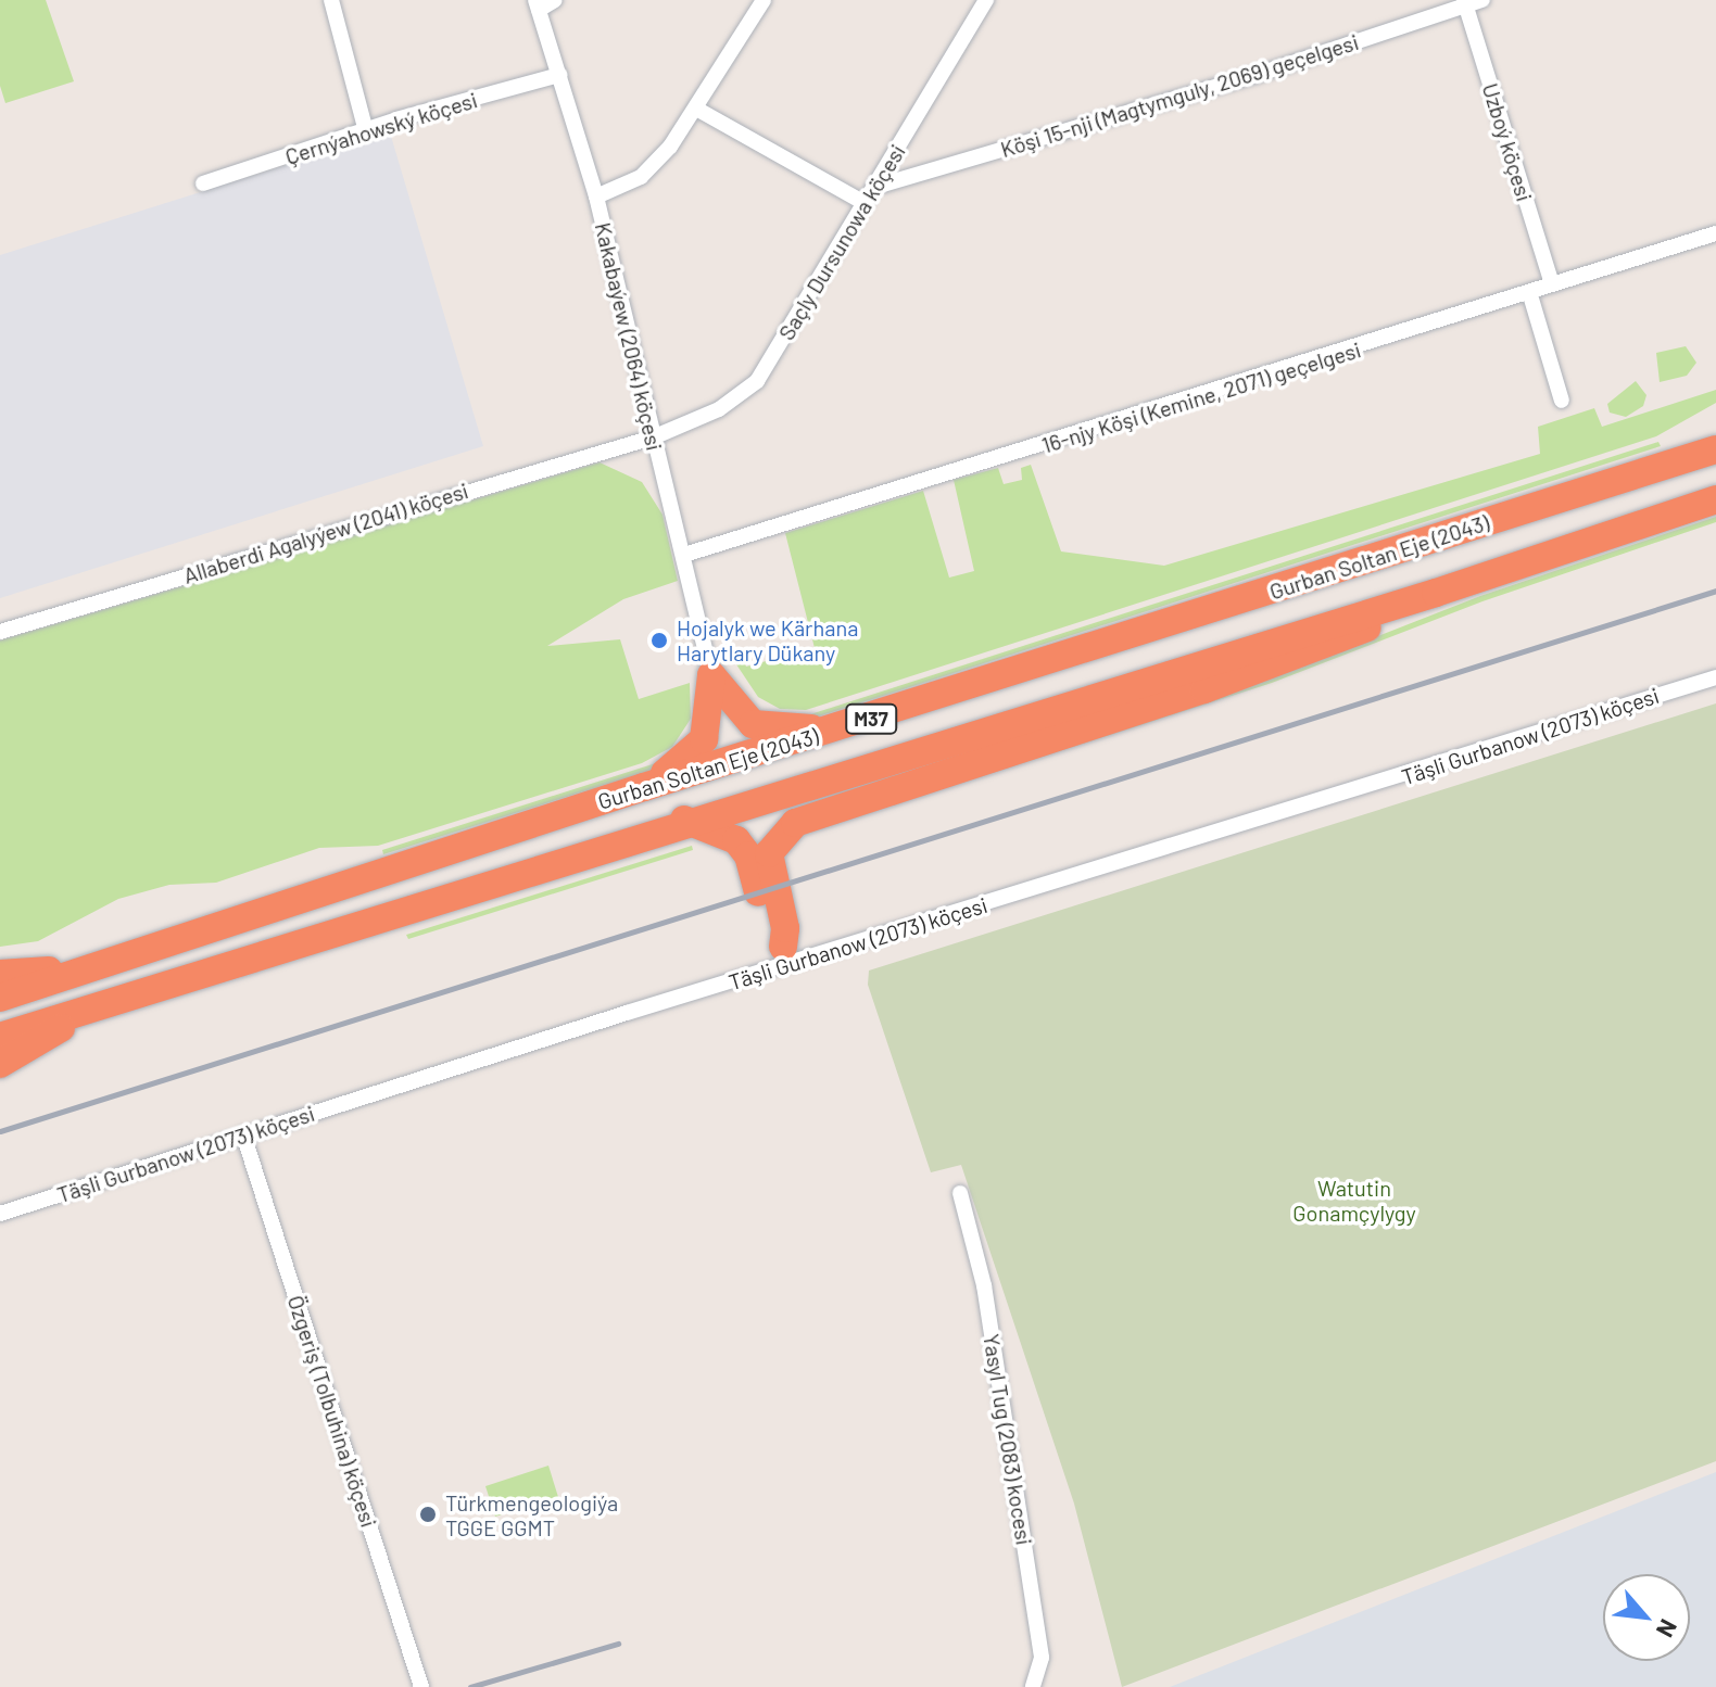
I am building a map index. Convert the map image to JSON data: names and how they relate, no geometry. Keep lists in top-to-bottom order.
{
  "streets": {
    "highway": ["Gurban Soltan Eje (2043)", "M37"],
    "street": [
      "Köşi 15-nji (Magtymguly, 2069) geçelgesi",
      "Çernýahowský köçesi",
      "Uzboý köçesi",
      "Saçly Dursunowa köçesi",
      "Kakabaýew (2064) köçesi",
      "16-njy Köşi (Kemine, 2071) geçelgesi",
      "Allaberdi Agalyýew (2041) köçesi",
      "Täşli Gurbanow (2073) köçesi",
      "Özgeriş (Tolbuhina) köçesi",
      "Yasyl Tug (2083) kocesi"
    ]
  },
  "crossings": [
    ["Köşi 15-nji (Magtymguly, 2069) geçelgesi", "Uzboý köçesi"],
    ["Köşi 15-nji (Magtymguly, 2069) geçelgesi", "Saçly Dursunowa köçesi"],
    ["Çernýahowský köçesi", "Kakabaýew (2064) köçesi"],
    ["Uzboý köçesi", "16-njy Köşi (Kemine, 2071) geçelgesi"],
    ["Saçly Dursunowa köçesi", "Kakabaýew (2064) köçesi"],
    ["Saçly Dursunowa köçesi", "Allaberdi Agalyýew (2041) köçesi"],
    ["Kakabaýew (2064) köçesi", "16-njy Köşi (Kemine, 2071) geçelgesi"],
    ["Kakabaýew (2064) köçesi", "Allaberdi Agalyýew (2041) köçesi"],
    ["Täşli Gurbanow (2073) köçesi", "Özgeriş (Tolbuhina) köçesi"]
  ],
  "parks": ["Watutin Gonamçylygy"],
  "places": ["Hojalyk we Kärhana Harytlary Dükany", "Türkmengeologiýa TGGE GGMT"],
  "north": "bottom right"
}
